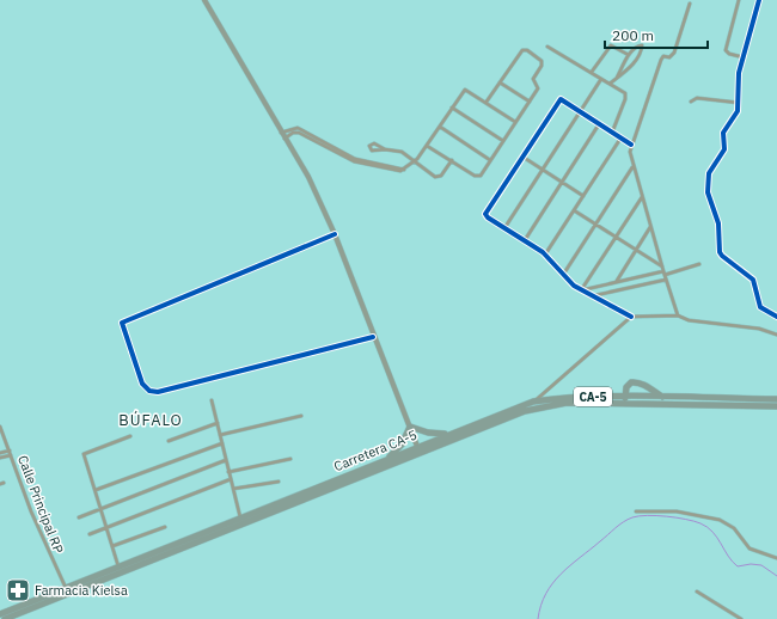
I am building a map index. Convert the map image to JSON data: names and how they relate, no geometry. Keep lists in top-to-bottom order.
{
  "streets": {
    "highway": ["CA-5", "Carretera CA-5"],
    "street": ["Calle Principal RP"]
  },
  "crossings": [
    ["Carretera CA-5", "Calle Principal RP"]
  ],
  "districts": ["BÚFALO"],
  "places": {
    "pharmacy": ["Farmacia Kielsa"]
  },
  "scale_bar": "200 m"
}
